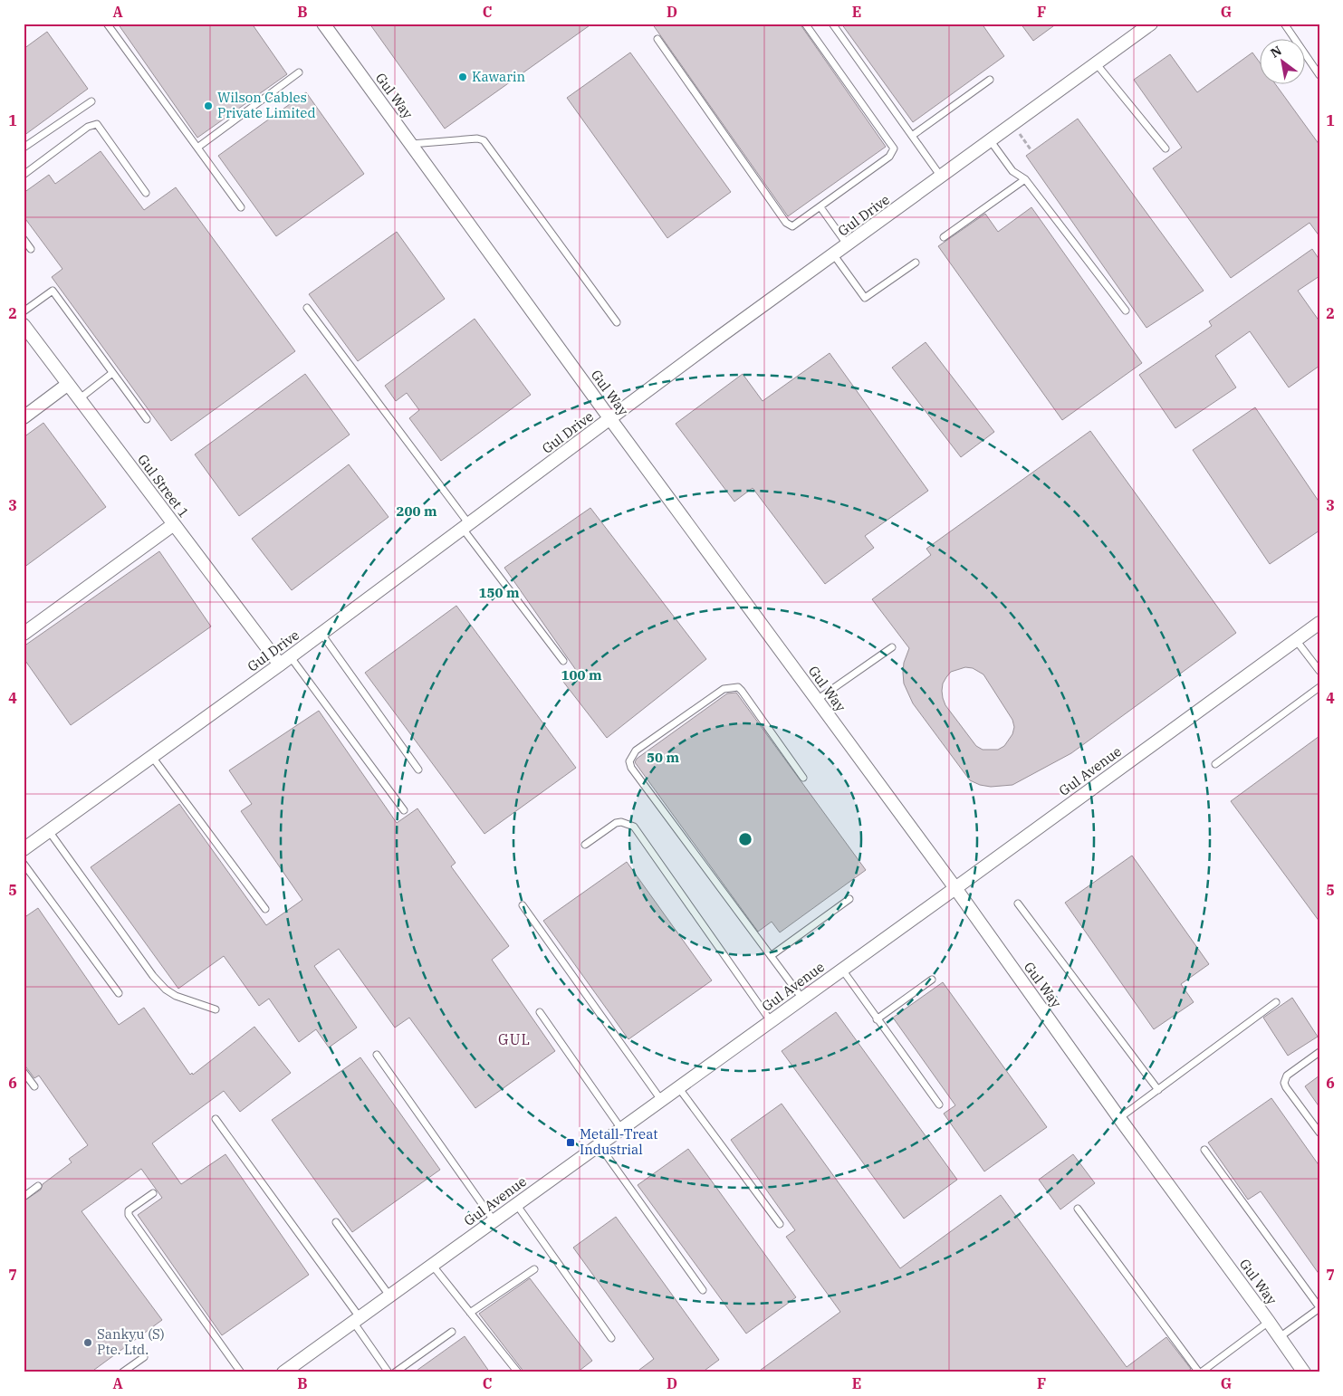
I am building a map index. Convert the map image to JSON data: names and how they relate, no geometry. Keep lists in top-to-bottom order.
{
  "streets": {
    "street": [
      "Gul Way",
      "Gul Drive",
      "Gul Street 1",
      "Gul Avenue"
    ]
  },
  "crossings": [
    ["Gul Way", "Gul Drive"],
    ["Gul Way", "Gul Avenue"],
    ["Gul Drive", "Gul Street 1"]
  ],
  "districts": ["GUL"],
  "places": {
    "other": ["Kawarin", "Wilson Cables Private Limited", "Sankyu (S) Pte. Ltd."],
    "transit": ["Metall-Treat Industrial"]
  },
  "north": "top left",
  "grid": {
    "columns": [
      "A",
      "B",
      "C",
      "D",
      "E",
      "F",
      "G"
    ],
    "rows": [
      "1",
      "2",
      "3",
      "4",
      "5",
      "6",
      "7"
    ]
  },
  "rings": [
    "200 m",
    "150 m",
    "100 m",
    "50 m"
  ]
}
